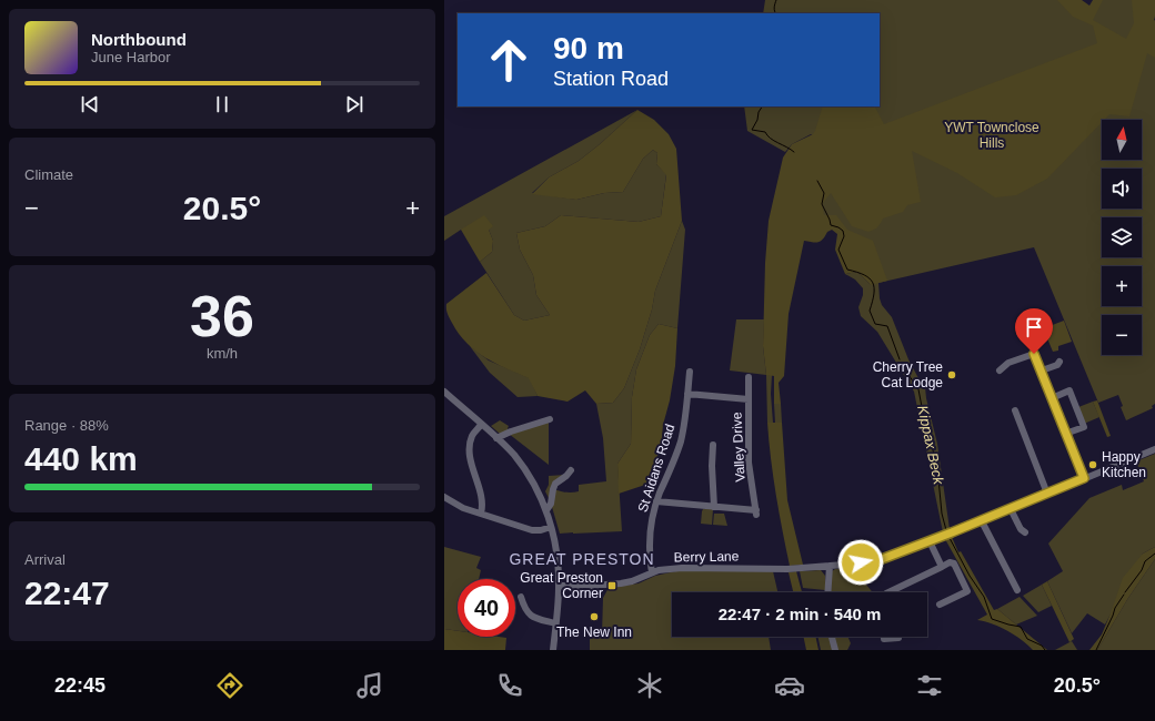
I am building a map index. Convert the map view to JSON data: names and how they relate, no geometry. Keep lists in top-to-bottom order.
{
  "streets": {
    "street": ["Valley Drive", "St Aidans Road", "Berry Lane"]
  },
  "crossings": [
    ["St Aidans Road", "Berry Lane"]
  ],
  "districts": ["GREAT PRESTON"],
  "water": ["Kippax Beck"],
  "parks": ["YWT Townclose Hills"],
  "places": {
    "other": ["Cherry Tree Cat Lodge", "Happy Kitchen", "The New Inn"],
    "transit": ["Great Preston Corner"]
  },
  "north": "top",
  "page": {
    "turn": ["90 m", "Station Road"],
    "song": ["Northbound", "June Harbor"],
    "map_buttons": ["+", "−"],
    "tile": [
      "Climate",
      ["36", "km/h"],
      ["Range · 88%", "440 km"],
      ["Arrival", "22:47"]
    ],
    "heat": ["−", "20.5°", "+"],
    "limit": "40",
    "trip": "22:47 · 2 min · 540 m",
    "tabs": ["22:45", "20.5°"]
  }
}
